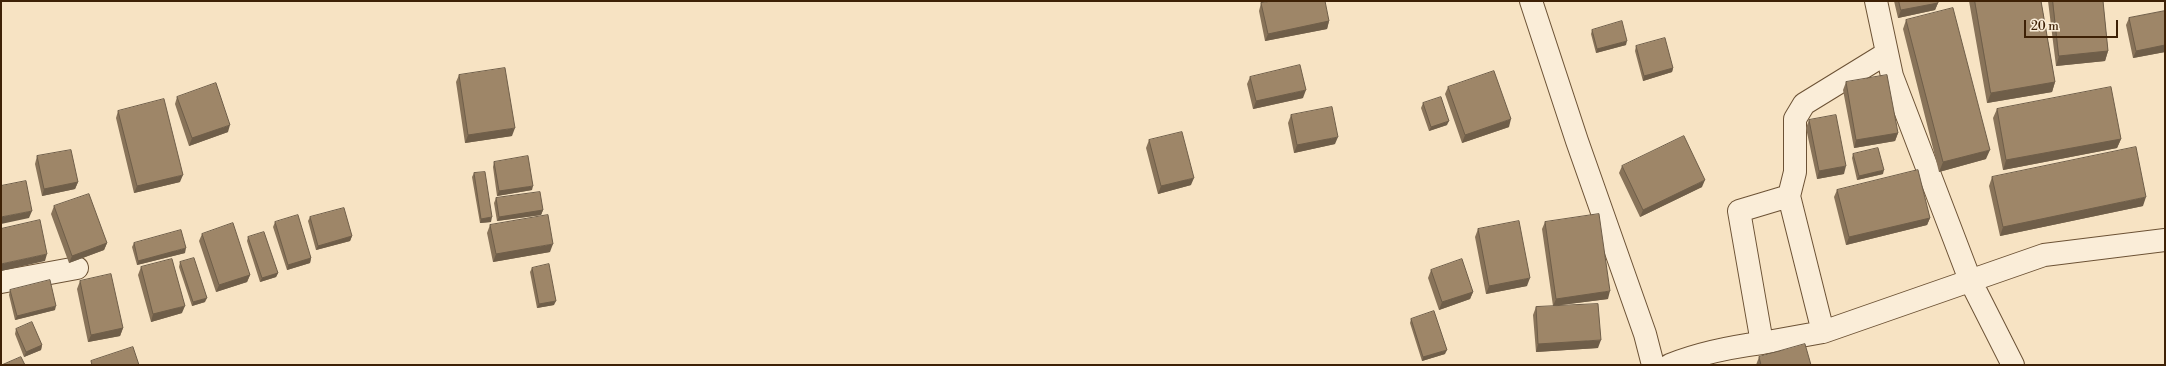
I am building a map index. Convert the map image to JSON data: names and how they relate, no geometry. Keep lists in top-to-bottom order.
{
  "scale_bar": "20 m"
}
